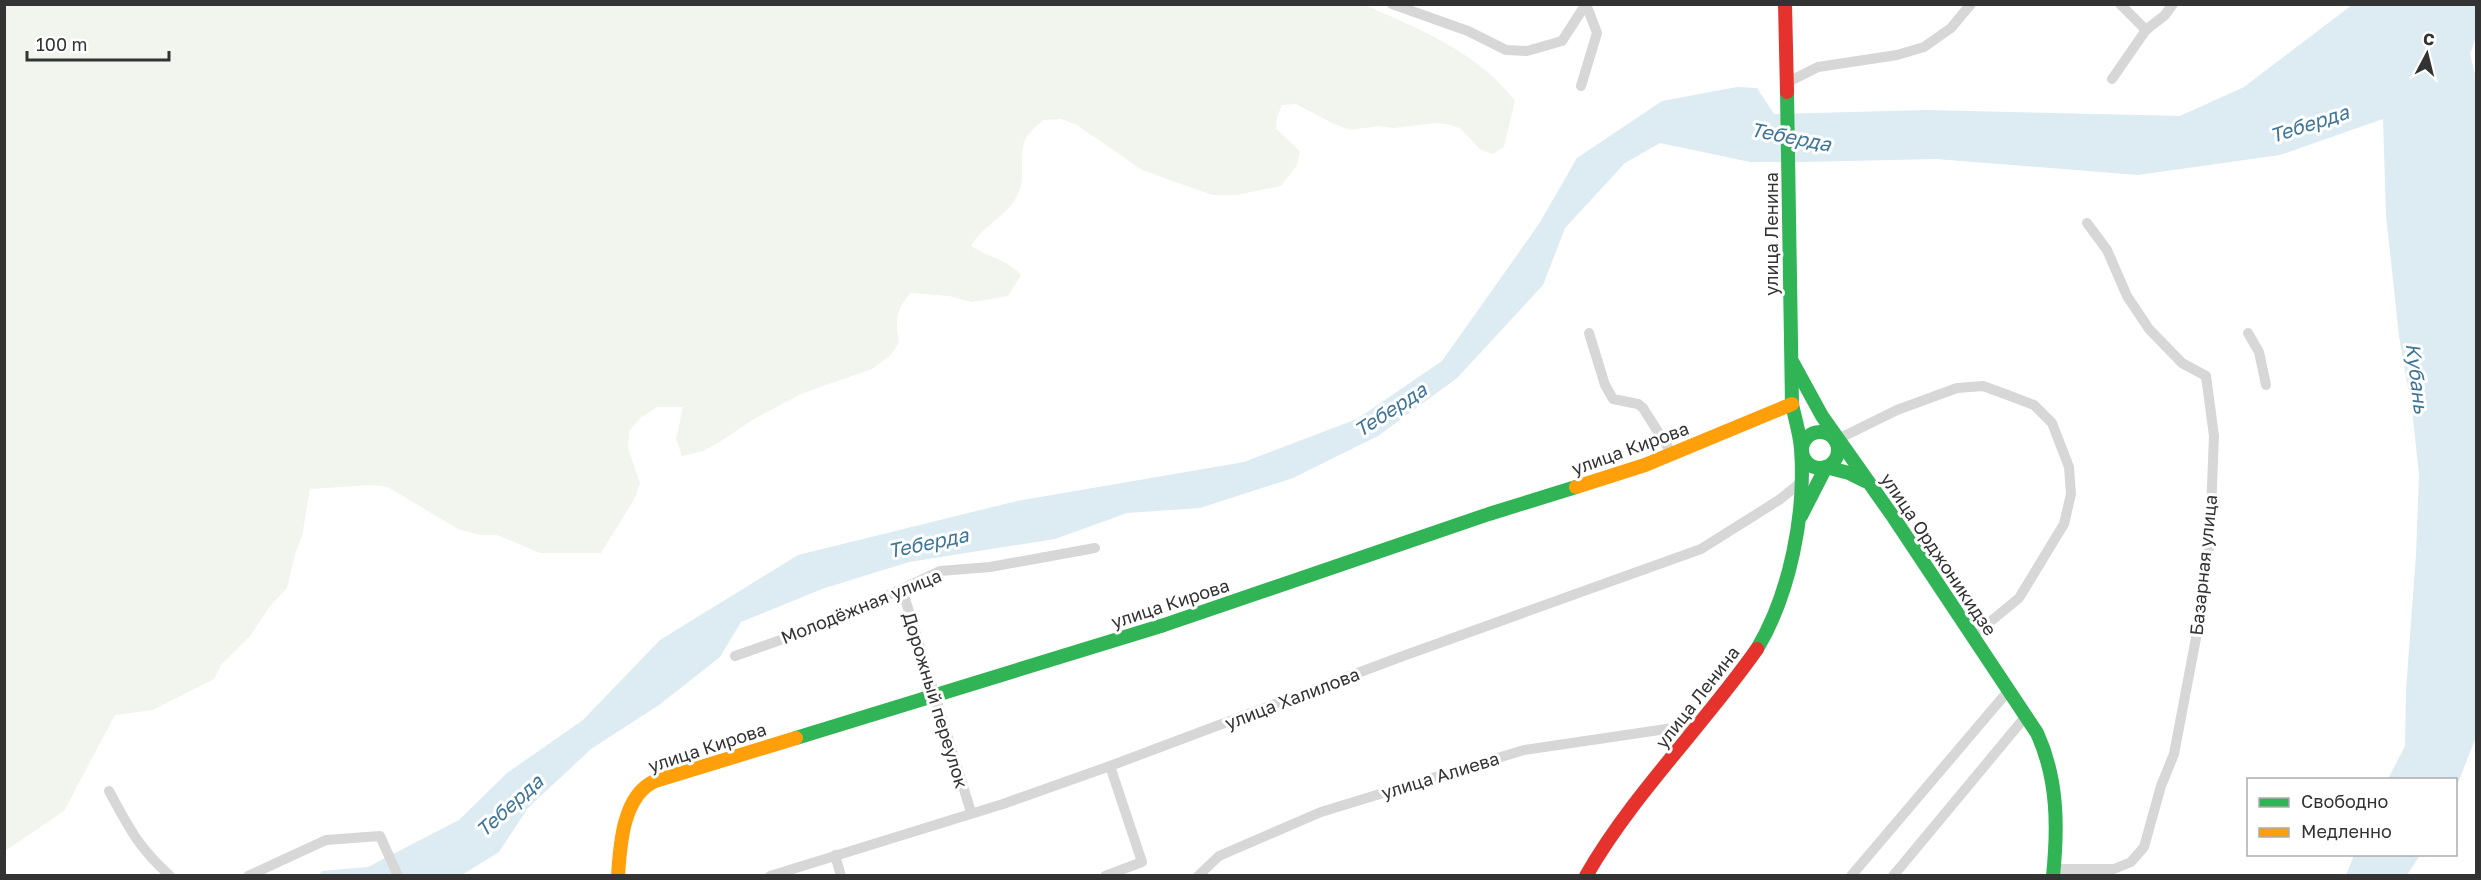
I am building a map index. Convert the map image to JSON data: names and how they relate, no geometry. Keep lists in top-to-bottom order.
{
  "streets": {
    "street": [
      "улица Ленина",
      "улица Кирова",
      "улица Орджоникидзе",
      "Базарная улица",
      "Молодёжная улица",
      "улица Халилова",
      "Дорожный переулок",
      "улица Алиева"
    ]
  },
  "crossings": [
    ["улица Ленина", "улица Кирова"],
    ["улица Ленина", "улица Орджоникидзе"],
    ["улица Ленина", "улица Халилова"],
    ["улица Ленина", "улица Алиева"],
    ["улица Кирова", "Дорожный переулок"],
    ["улица Орджоникидзе", "Базарная улица"],
    ["Молодёжная улица", "Дорожный переулок"],
    ["улица Халилова", "Дорожный переулок"]
  ],
  "water": ["Теберда", "Кубань"],
  "legend": ["Свободно", "Медленно"],
  "scale_bar": "100 m",
  "north": "top"
}
